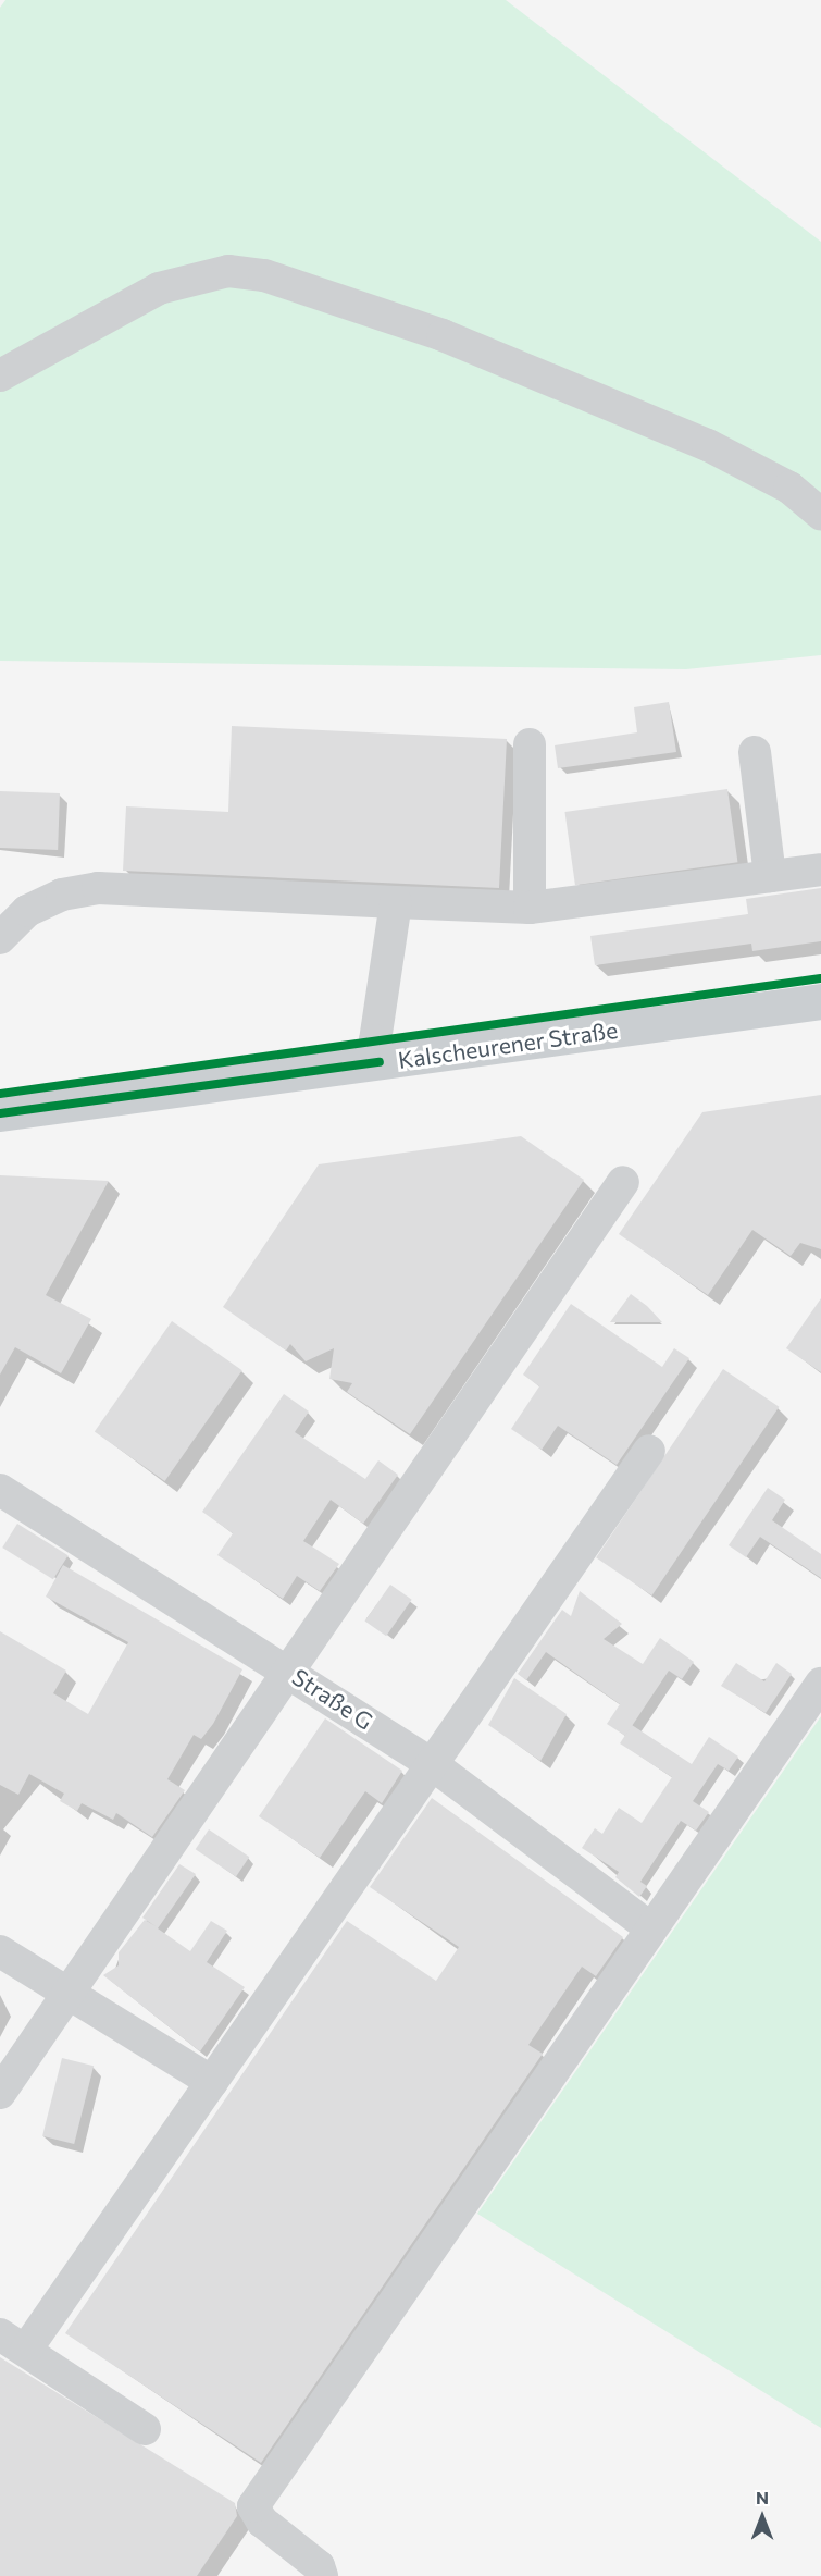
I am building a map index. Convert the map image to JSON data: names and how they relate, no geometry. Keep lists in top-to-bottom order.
{
  "streets": {
    "main road": ["Kalscheurener Straße"],
    "lane": ["Straße G"]
  },
  "north": "top"
}
